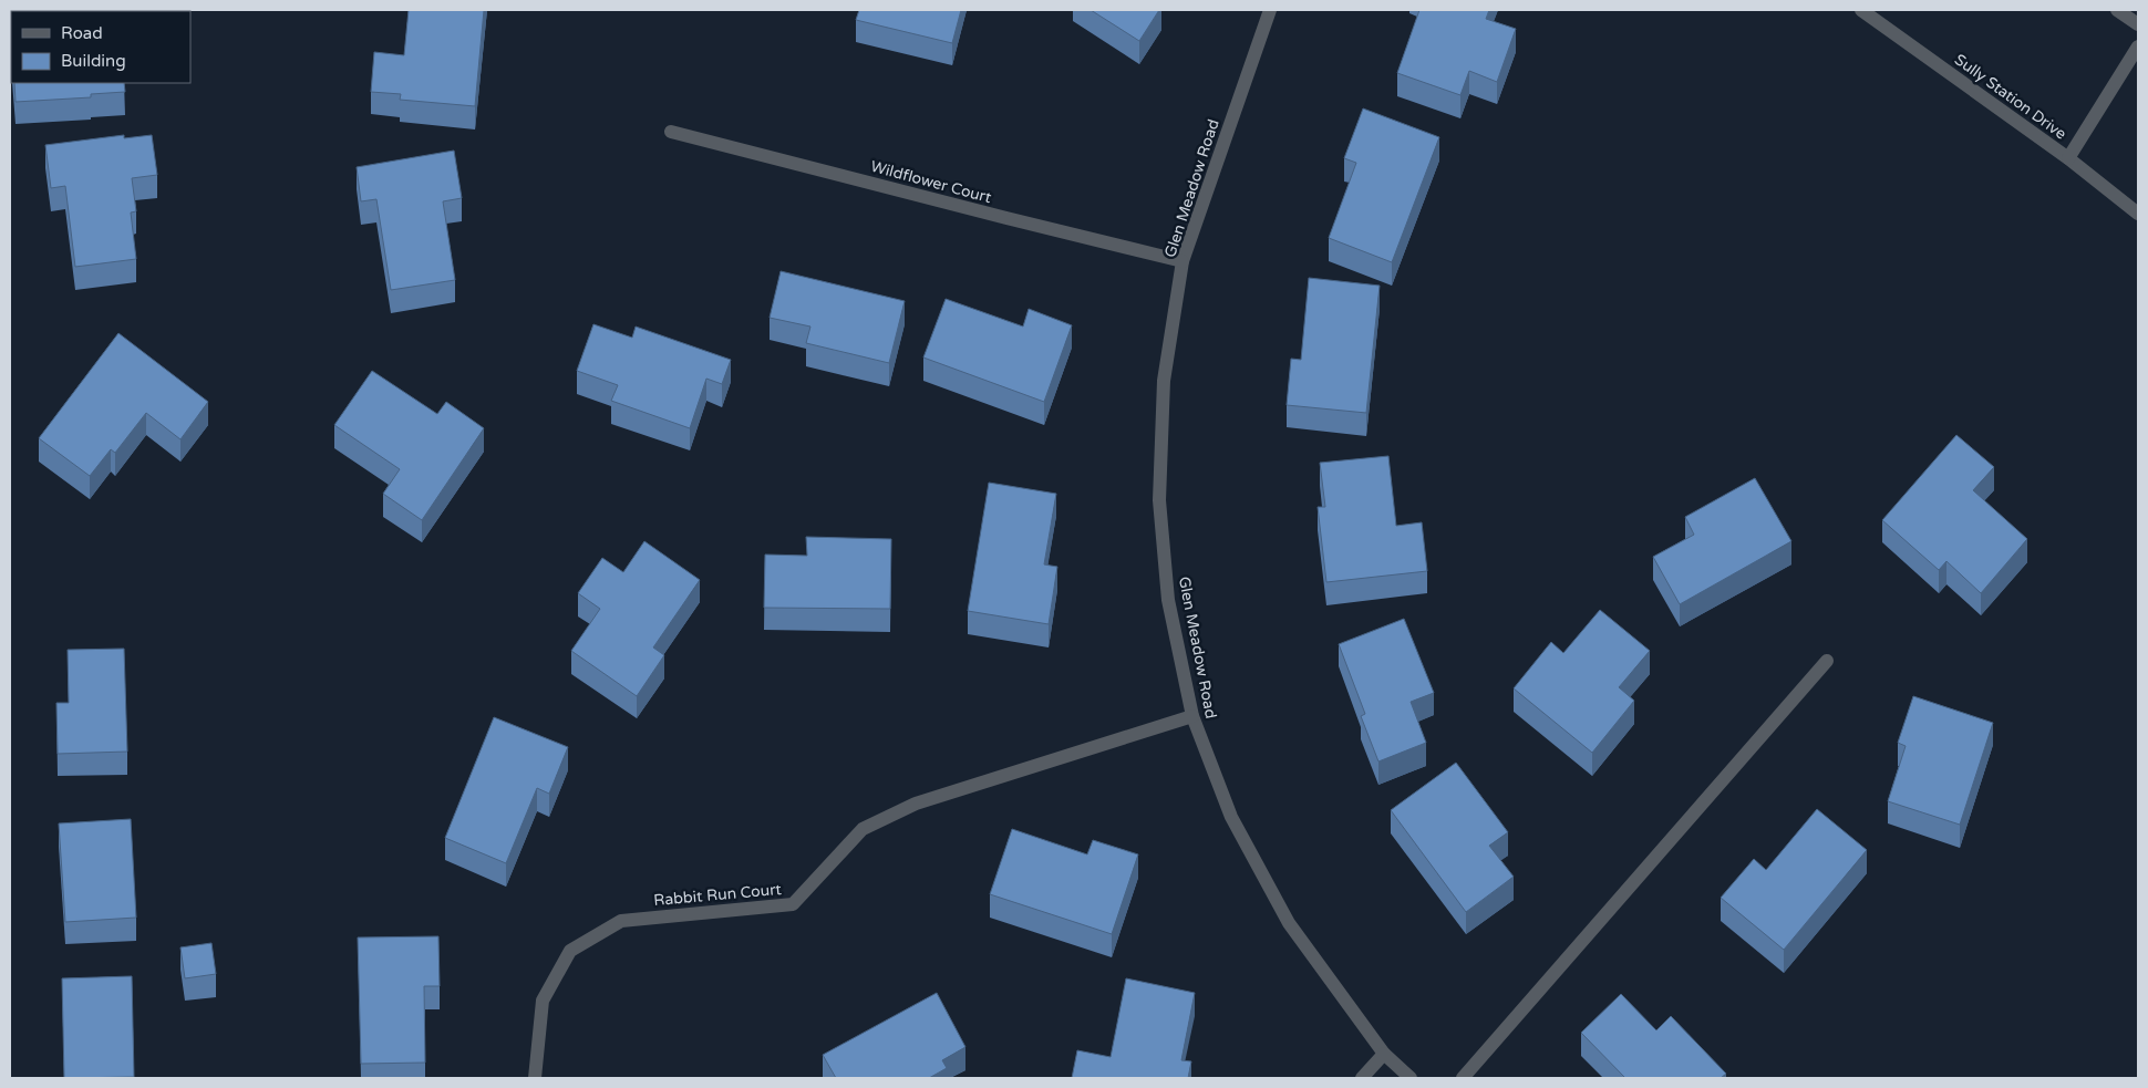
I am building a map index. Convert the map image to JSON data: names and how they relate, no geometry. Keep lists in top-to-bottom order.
{
  "streets": {
    "street": [
      "Sully Station Drive",
      "Wildflower Court",
      "Glen Meadow Road",
      "Rabbit Run Court"
    ]
  },
  "crossings": [
    ["Wildflower Court", "Glen Meadow Road"],
    ["Glen Meadow Road", "Rabbit Run Court"]
  ],
  "legend": ["Road", "Building"]
}
